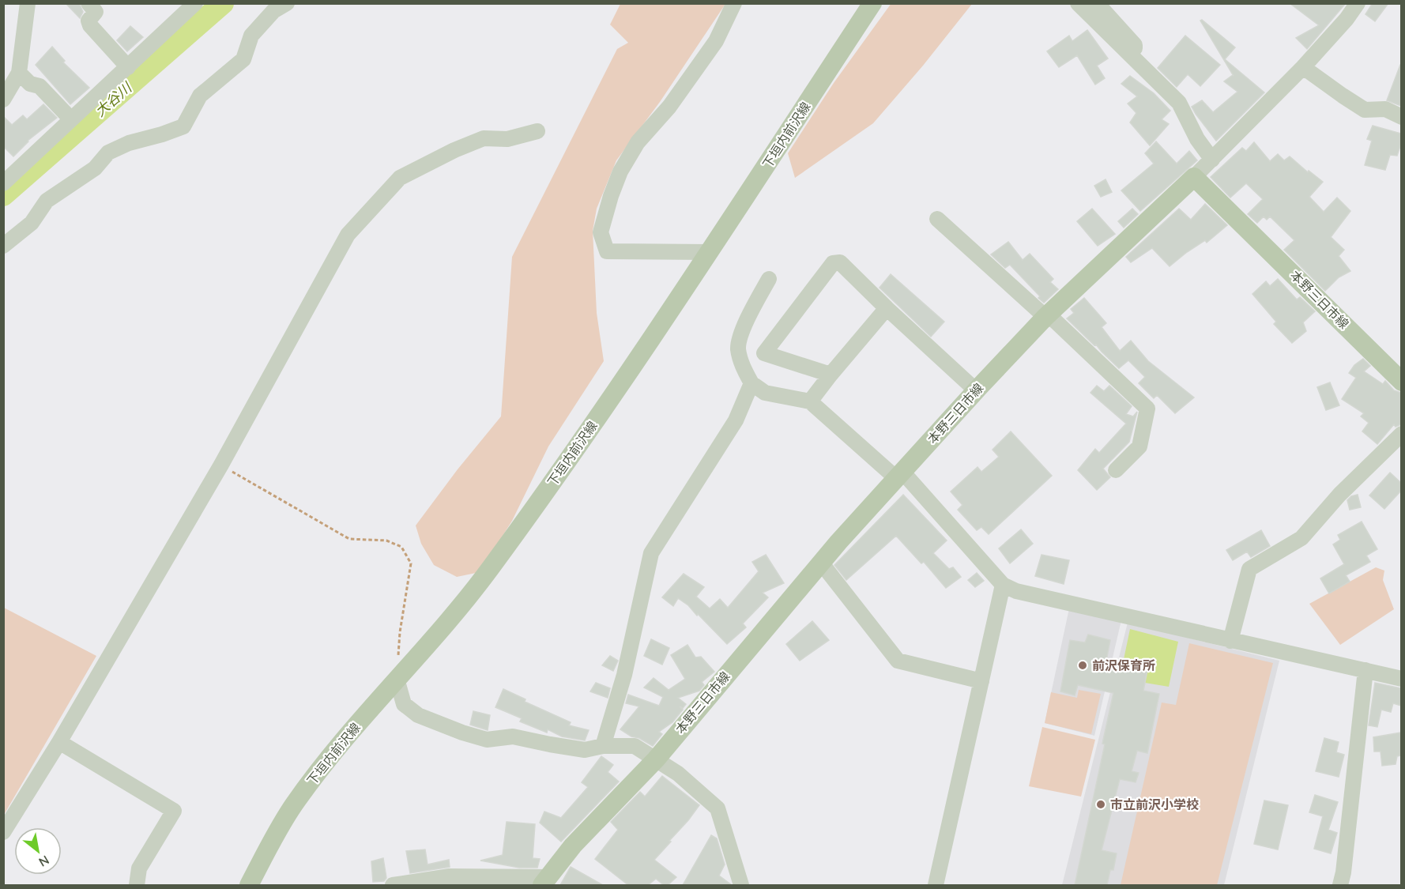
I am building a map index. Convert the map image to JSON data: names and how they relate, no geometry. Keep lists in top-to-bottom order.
{
  "streets": {
    "main road": ["下垣内前沢線", "本野三日市線"]
  },
  "water": ["大谷川"],
  "places": ["前沢保育所", "市立前沢小学校"],
  "north": "bottom right"
}
